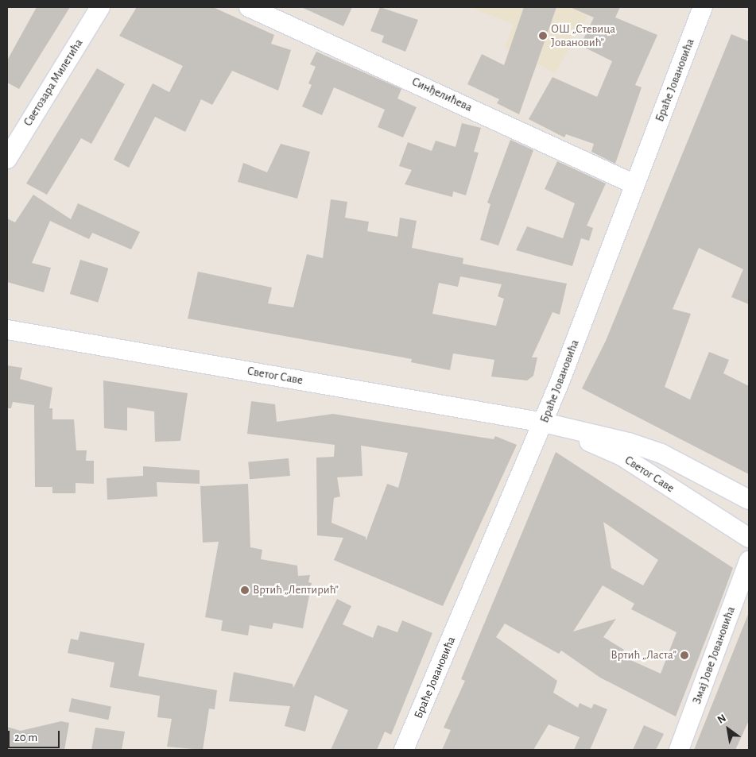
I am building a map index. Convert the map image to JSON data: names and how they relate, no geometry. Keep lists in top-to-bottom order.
{
  "streets": {
    "street": [
      "Браће Јовановића",
      "Светозара Милетића",
      "Синђелићева",
      "Светог Саве",
      "Змај Јове Јовановића"
    ]
  },
  "crossings": [
    ["Браће Јовановића", "Синђелићева"],
    ["Браће Јовановића", "Светог Саве"]
  ],
  "places": ["ОШ „Стевица Јовановић”", "Вртић „Лептирић”", "Вртић „Ласта”"],
  "scale_bar": "20 m",
  "north": "top left"
}
